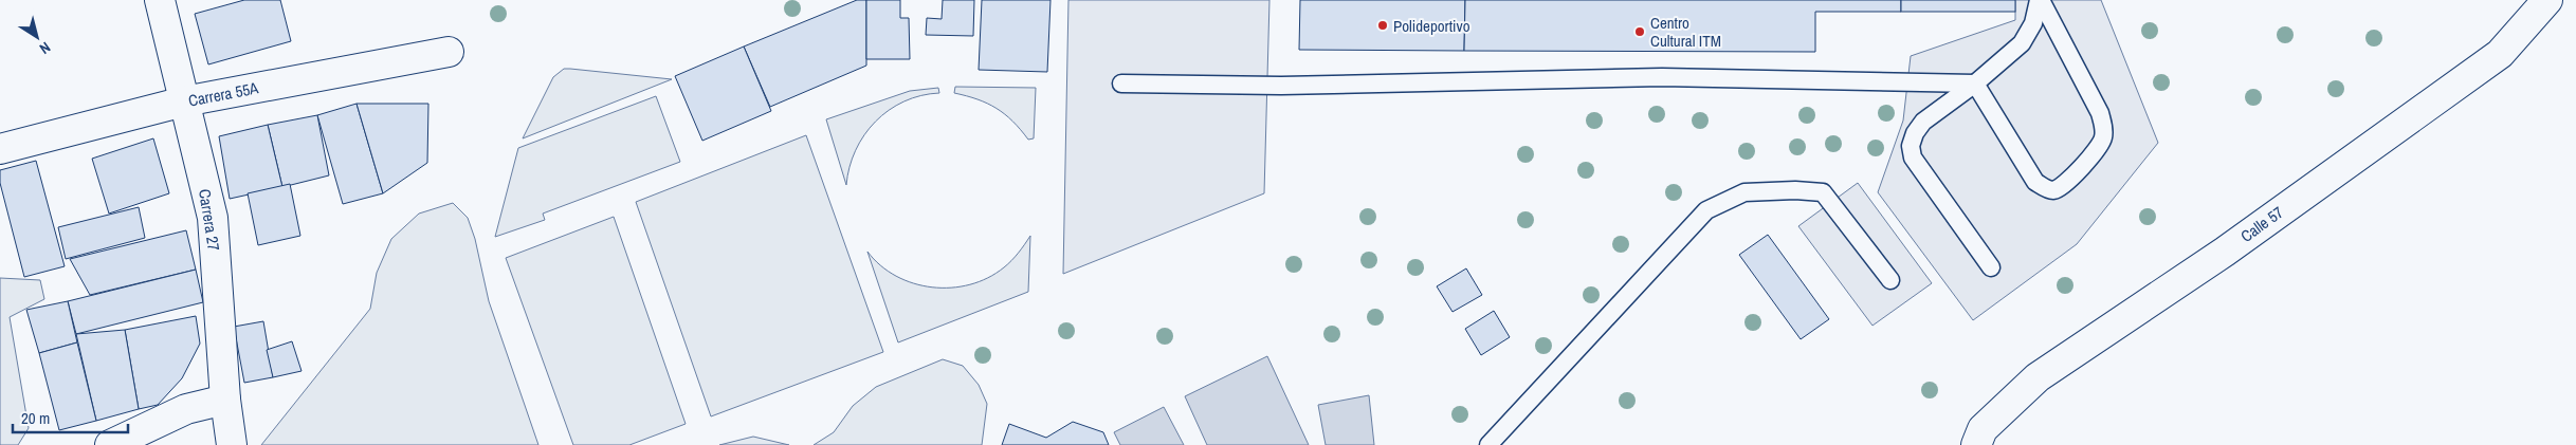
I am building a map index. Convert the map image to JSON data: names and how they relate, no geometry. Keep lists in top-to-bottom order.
{
  "streets": {
    "street": ["Carrera 55A", "Carrera 27", "Calle 57"]
  },
  "crossings": [
    ["Carrera 55A", "Carrera 27"]
  ],
  "places": ["Polideportivo", "Centro Cultural ITM"],
  "scale_bar": "20 m",
  "north": "bottom right"
}
